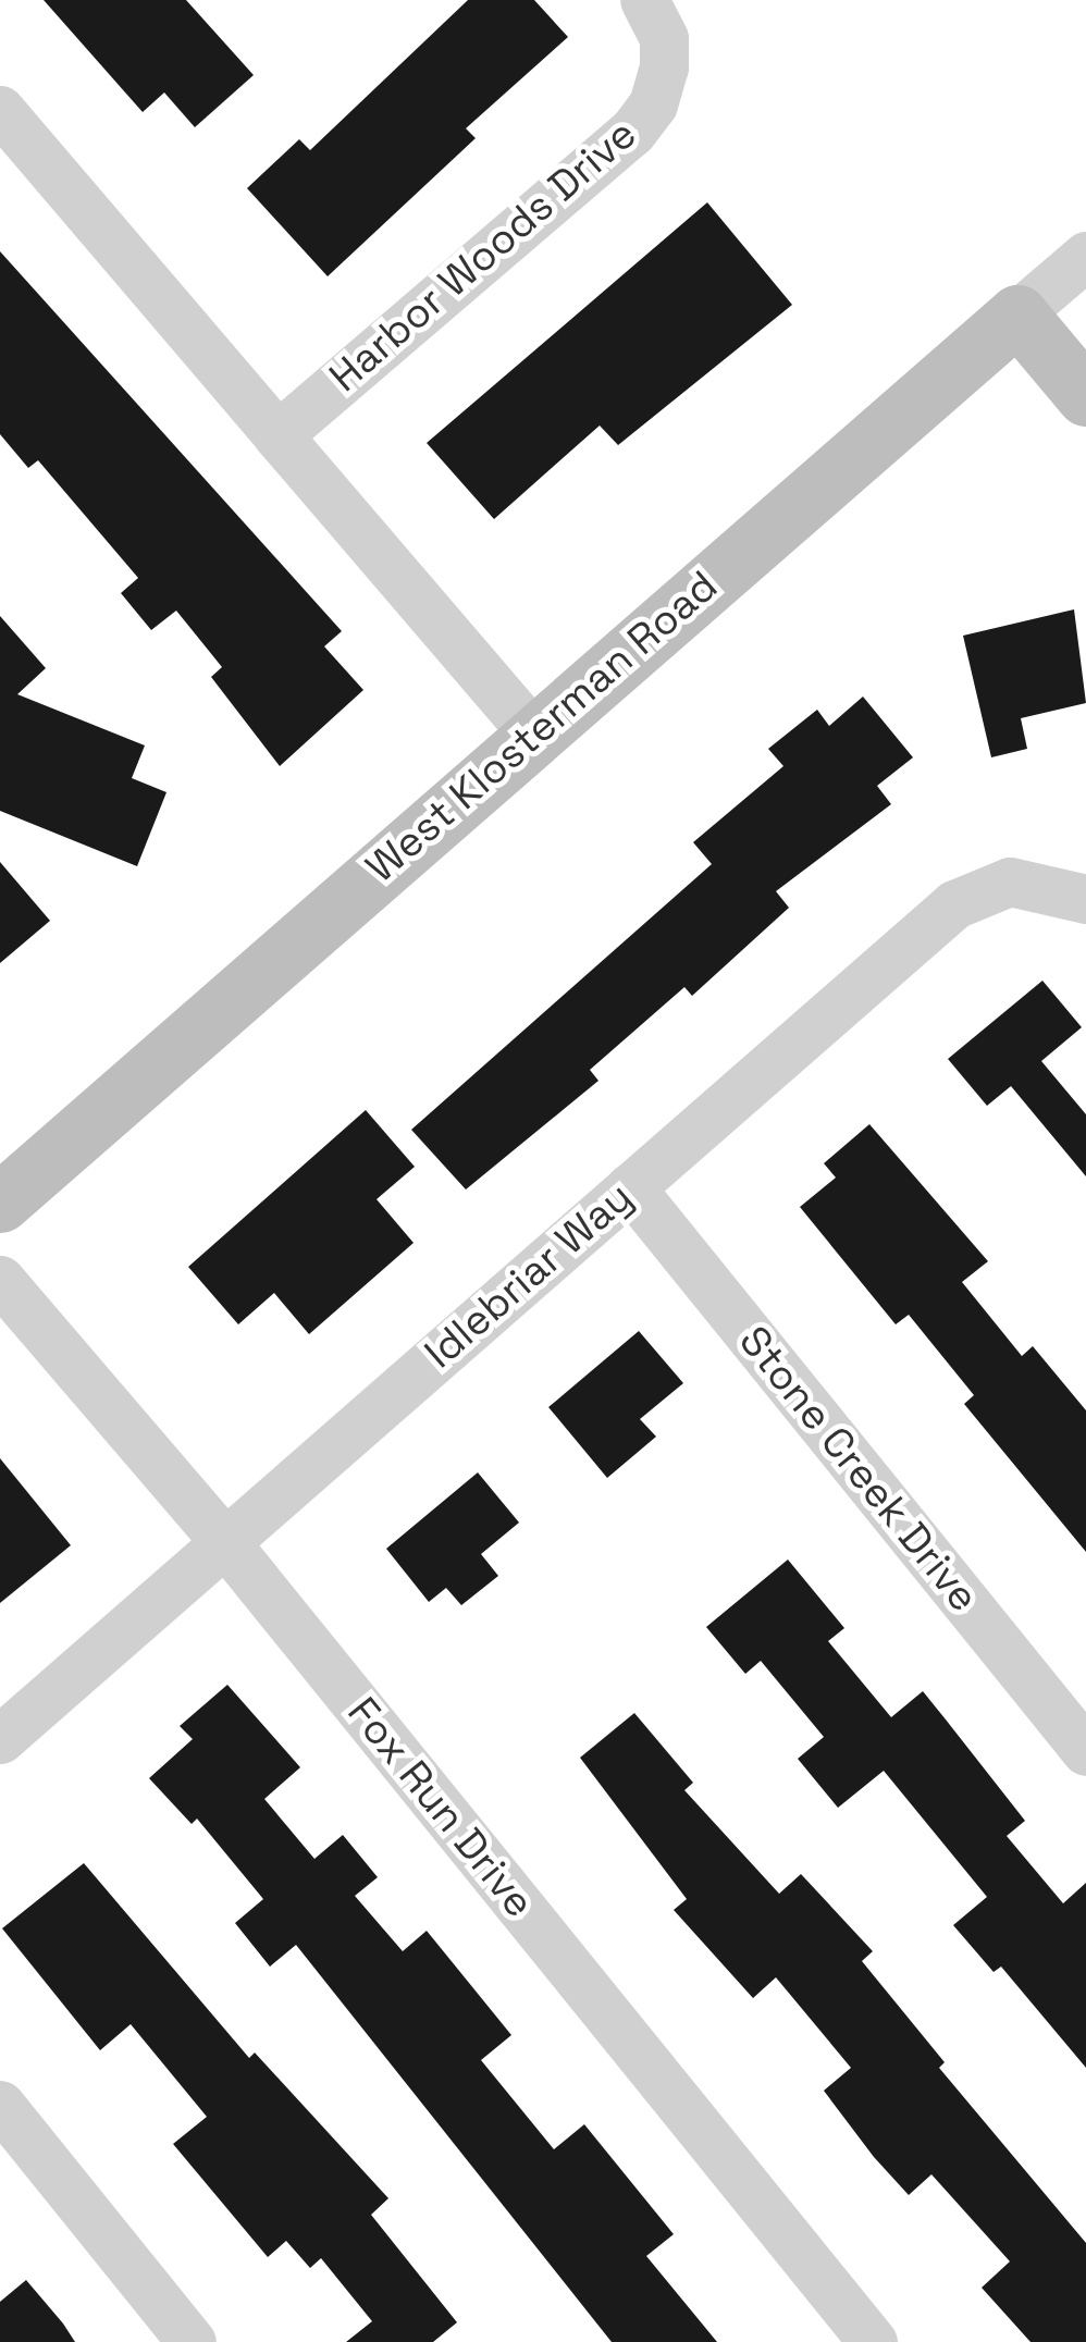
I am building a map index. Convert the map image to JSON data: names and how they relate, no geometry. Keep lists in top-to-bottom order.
{
  "streets": {
    "street": [
      "Harbor Woods Drive",
      "West Klosterman Road",
      "Idlebriar Way",
      "Stone Creek Drive",
      "Fox Run Drive"
    ]
  },
  "crossings": [
    ["Idlebriar Way", "Stone Creek Drive"],
    ["Idlebriar Way", "Fox Run Drive"]
  ]
}
